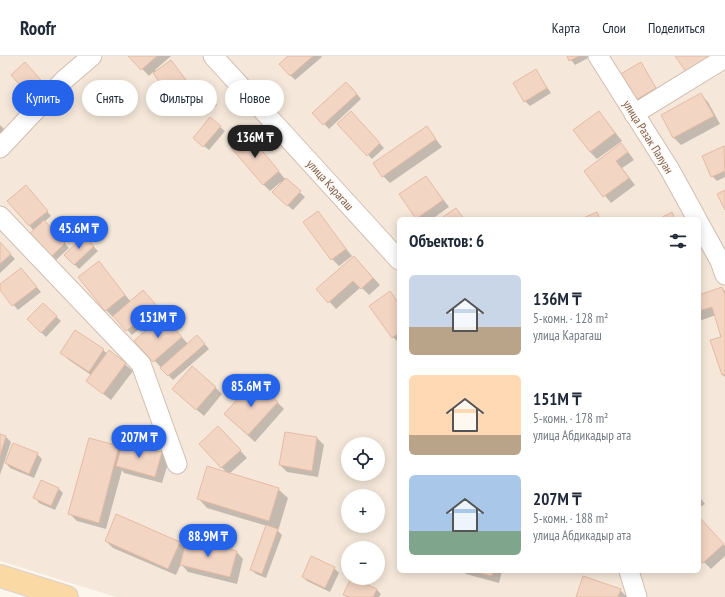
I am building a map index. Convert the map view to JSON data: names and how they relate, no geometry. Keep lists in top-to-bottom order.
{
  "streets": {
    "street": ["улица Разак Палуан", "улица Карагаш"]
  },
  "page": {
    "header": "Roofr",
    "nav": ["Карта", "Слои", "Поделиться"],
    "chip": [
      "Купить",
      "Снять",
      "Фильтры",
      "Новое"
    ],
    "price": [
      "136M ₸",
      "45.6M ₸",
      "151M ₸",
      "85.6M ₸",
      "207M ₸",
      "88.9M ₸"
    ],
    "heading": "Объектов: 6",
    "list": [
      {
        "name": "136M ₸",
        "note": "5-комн. · 128 m² · улица Карагаш"
      },
      {
        "name": "151M ₸",
        "note": "5-комн. · 178 m² · улица Абдикадыр ата"
      },
      {
        "name": "207M ₸",
        "note": "5-комн. · 188 m² · улица Абдикадыр ата"
      }
    ],
    "map_buttons": ["+", "−"]
  }
}
